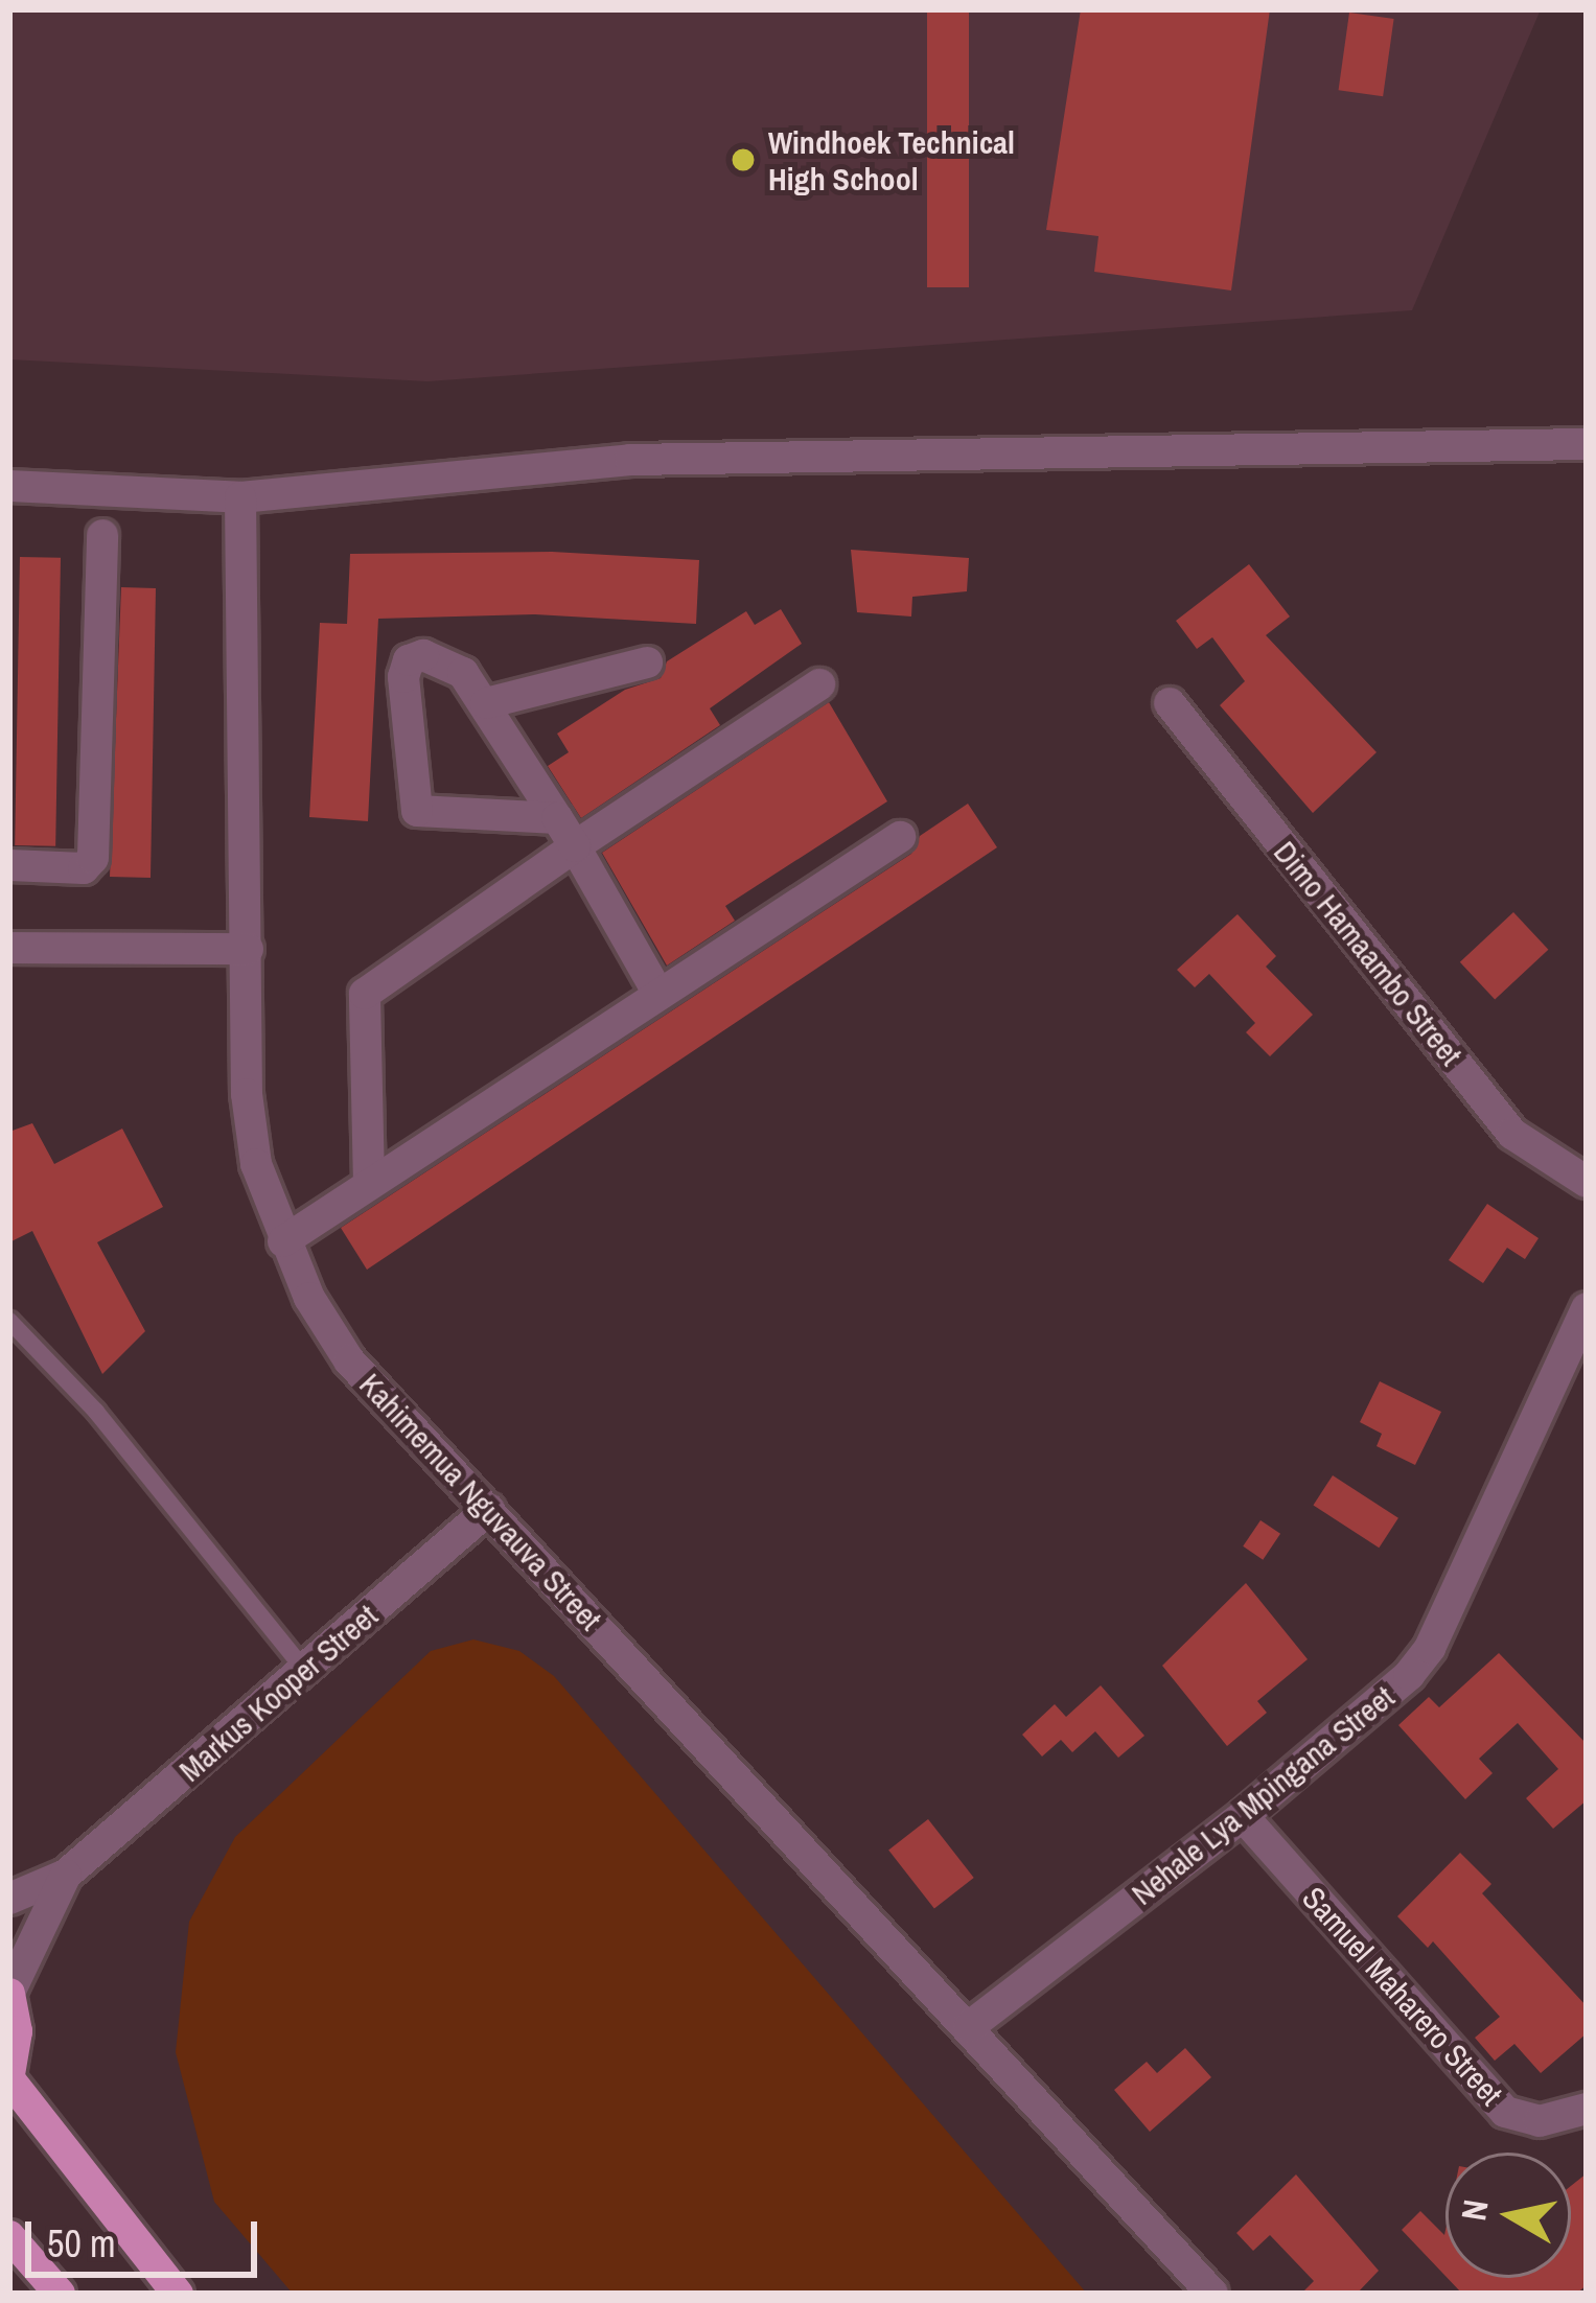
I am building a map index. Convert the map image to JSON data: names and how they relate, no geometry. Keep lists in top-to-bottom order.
{
  "streets": {
    "street": [
      "Dimo Hamaambo Street",
      "Kahimemua Nguvauva Street",
      "Markus Kooper Street",
      "Nehale Lya Mpingana Street",
      "Samuel Maharero Street"
    ]
  },
  "crossings": [
    ["Kahimemua Nguvauva Street", "Markus Kooper Street"],
    ["Kahimemua Nguvauva Street", "Nehale Lya Mpingana Street"],
    ["Nehale Lya Mpingana Street", "Samuel Maharero Street"]
  ],
  "places": ["Windhoek Technical High School"],
  "scale_bar": "50 m",
  "north": "left"
}
